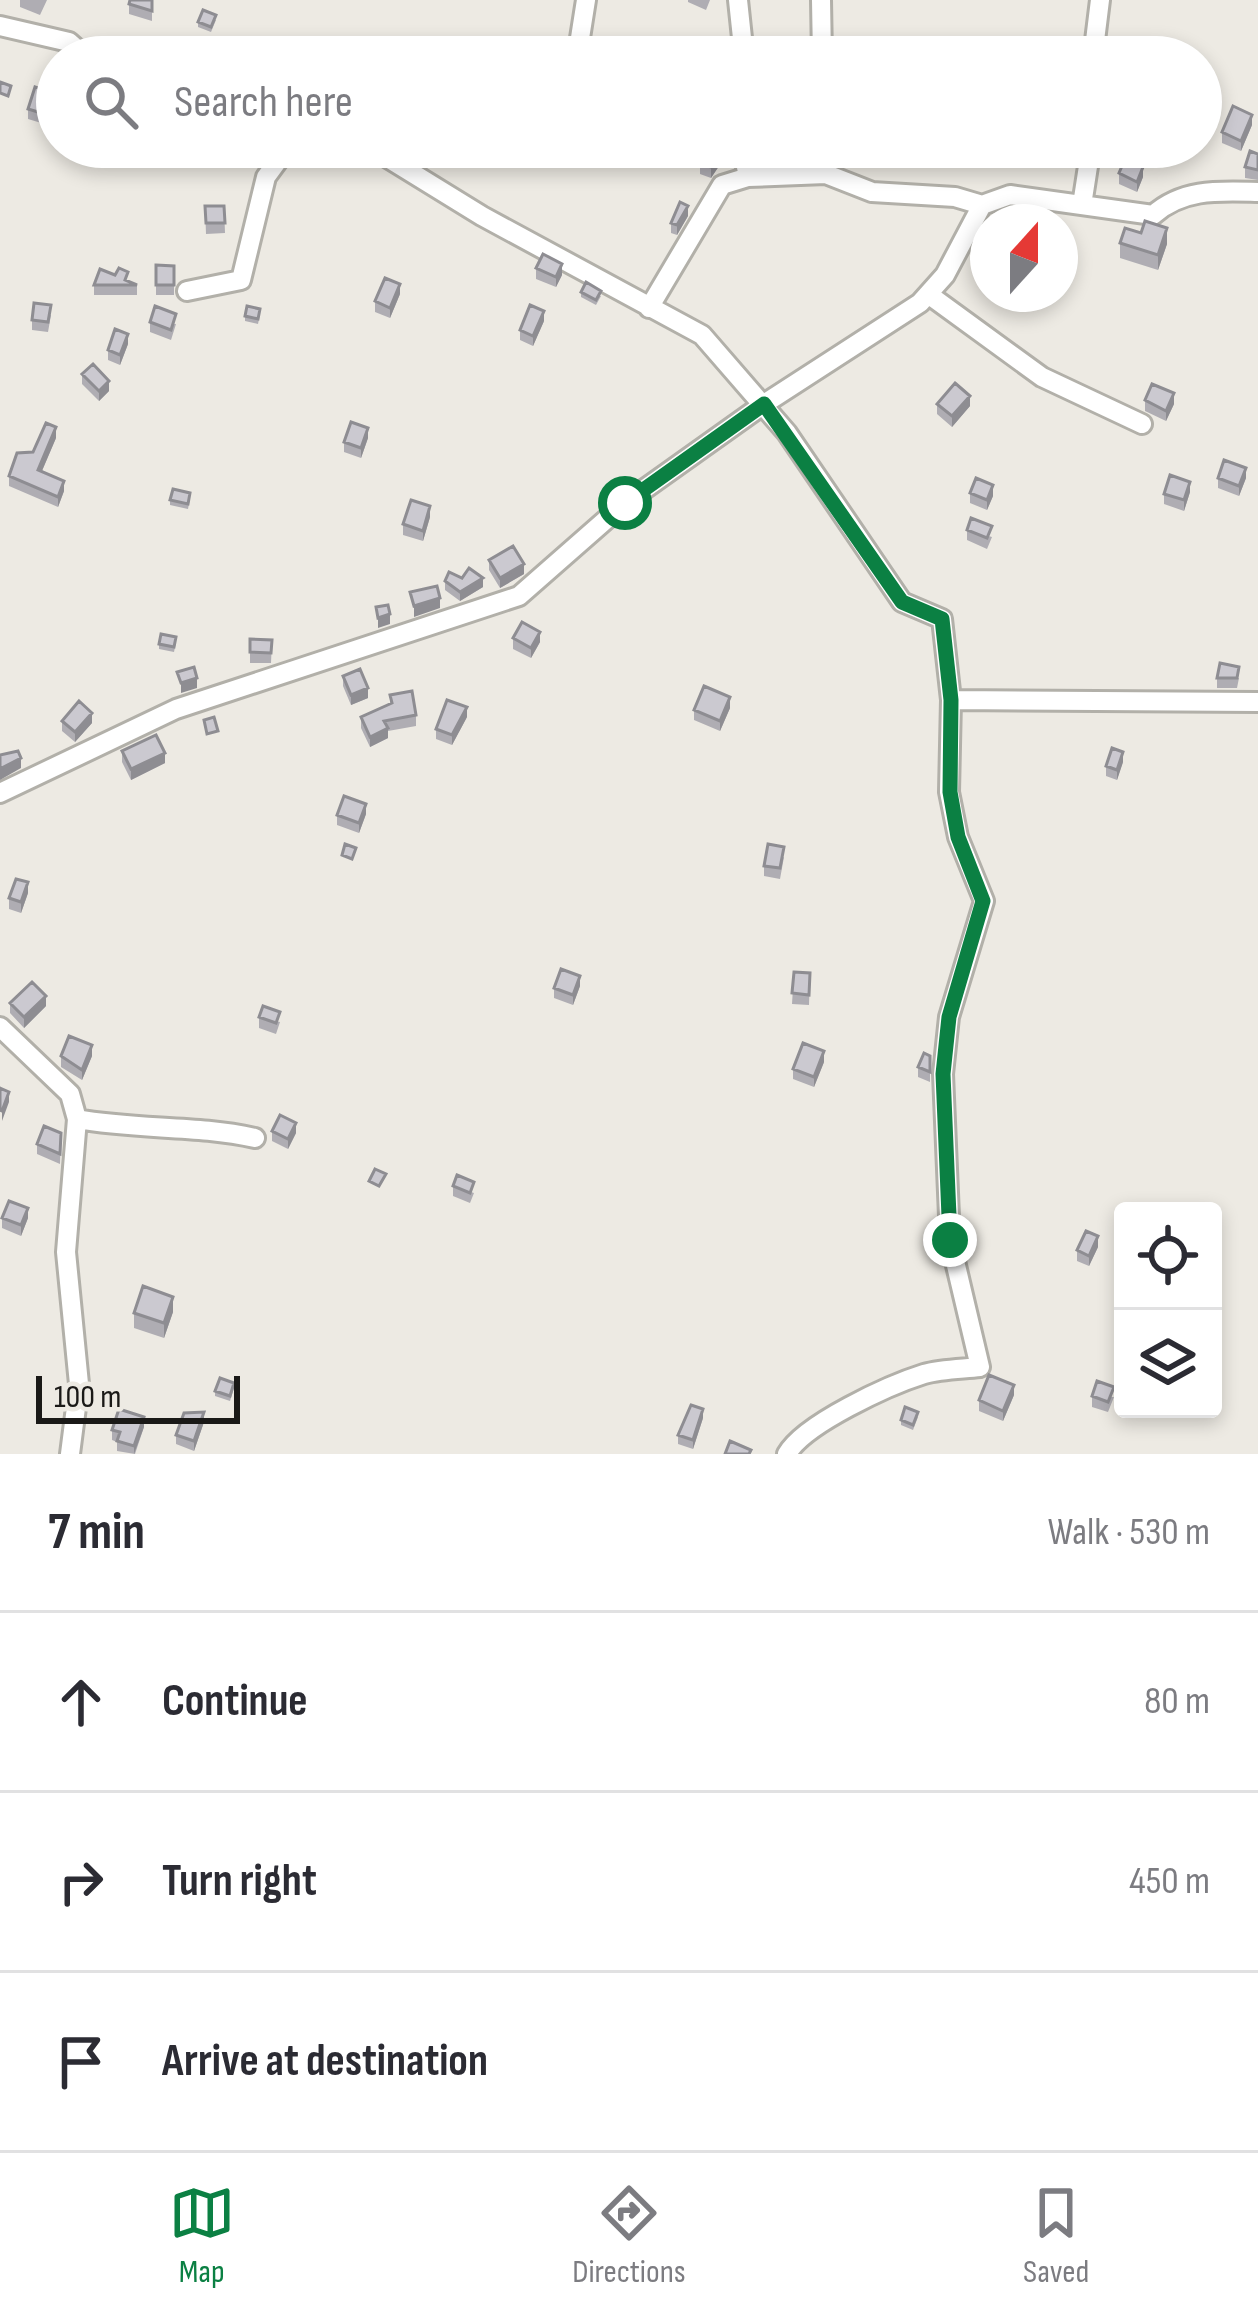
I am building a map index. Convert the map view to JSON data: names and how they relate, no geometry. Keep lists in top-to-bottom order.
{
  "scale_bar": "100 m",
  "north": "top",
  "page": {
    "search": "Search here",
    "scale": "100 m",
    "heading": ["7 min", "Walk · 530 m"],
    "list": [
      ["Continue", "80 m"],
      ["Turn right", "450 m"],
      "Arrive at destination"
    ],
    "nav": ["Map", "Directions", "Saved"]
  }
}
